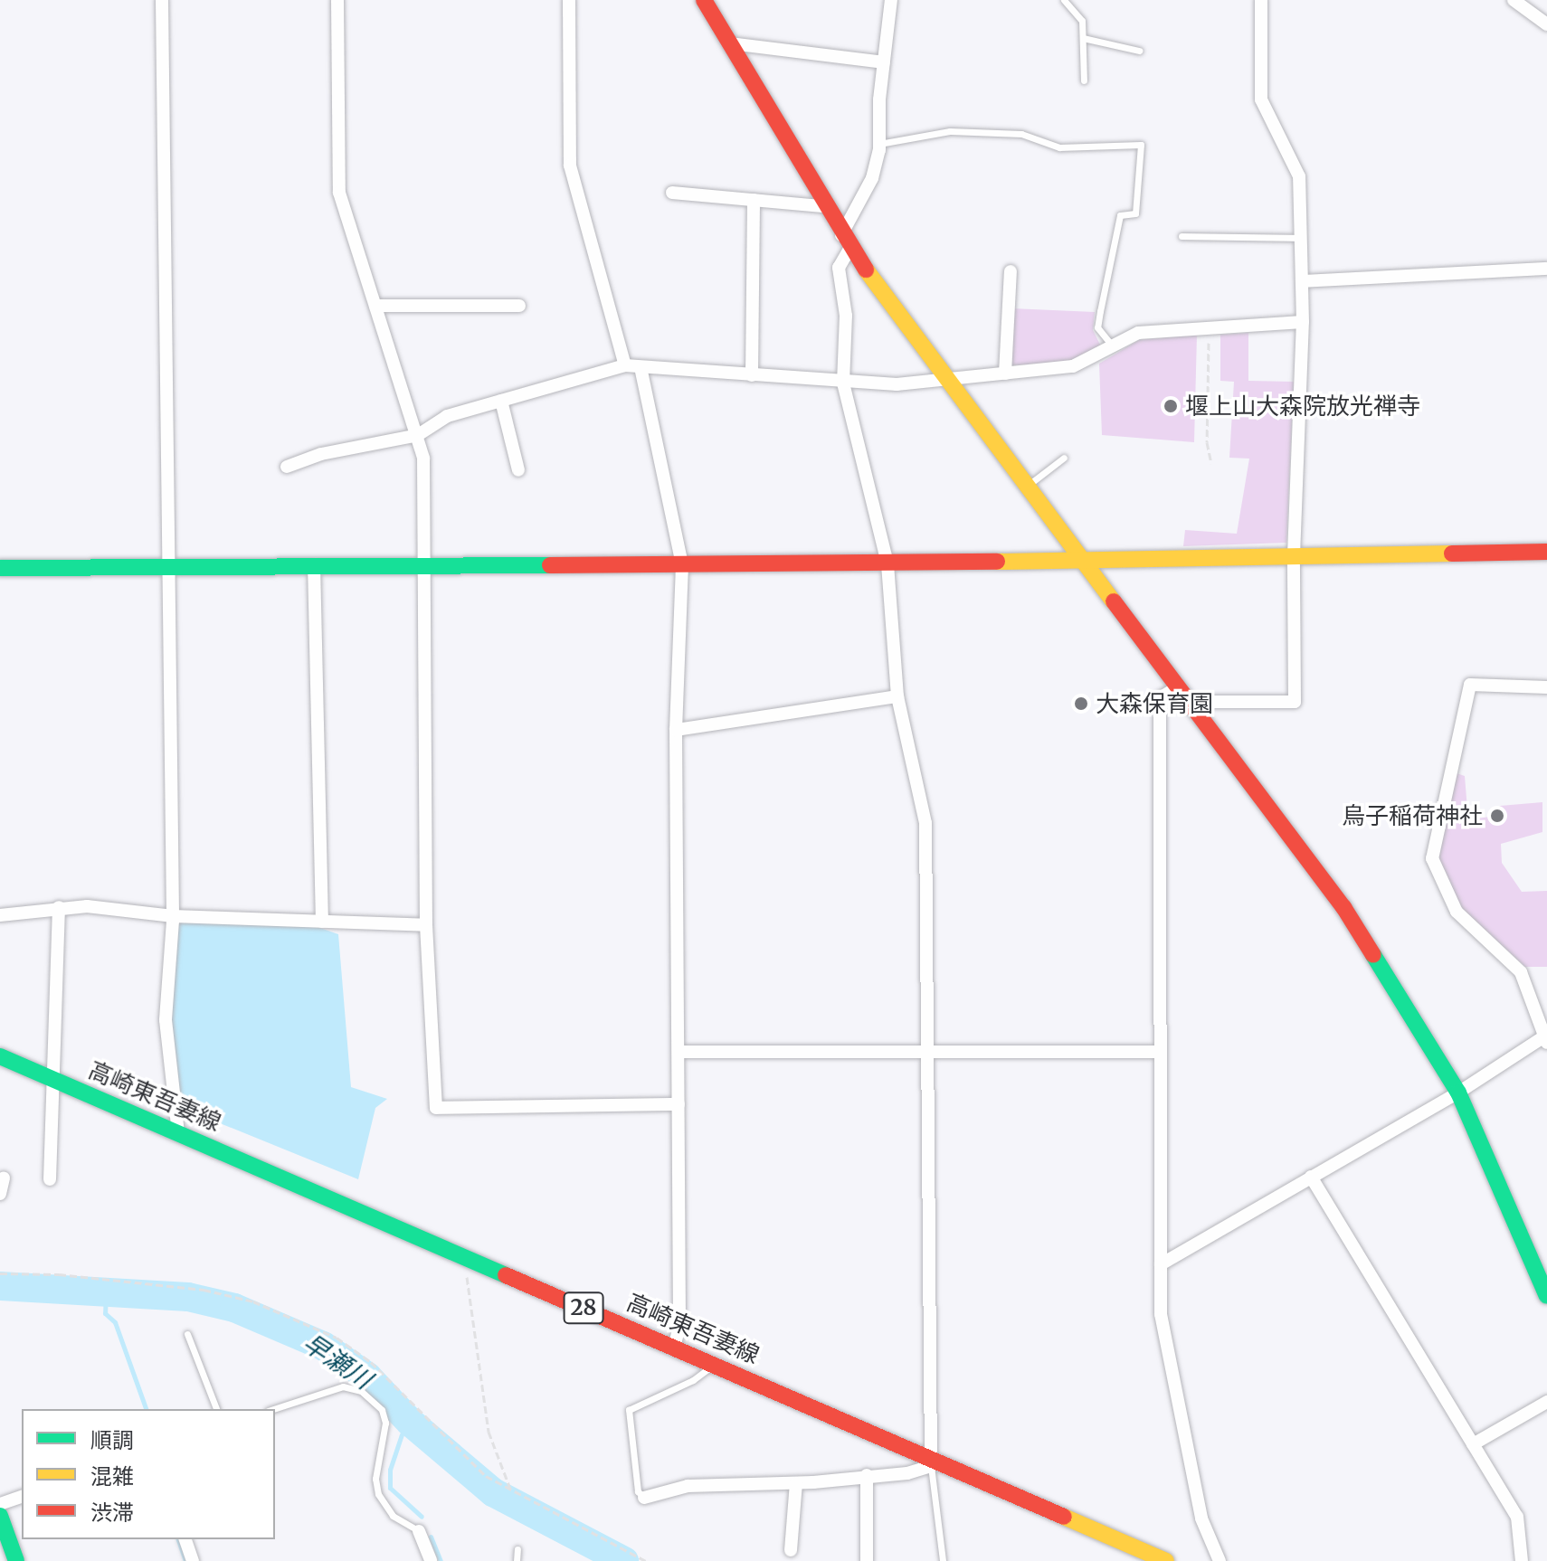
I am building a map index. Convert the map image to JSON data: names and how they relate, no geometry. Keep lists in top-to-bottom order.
{
  "streets": {
    "street": ["高崎東吾妻線", "28"]
  },
  "water": ["早瀬川"],
  "places": ["堰上山大森院放光禅寺", "大森保育園", "烏子稲荷神社"],
  "legend": ["順調", "混雑", "渋滞"]
}
